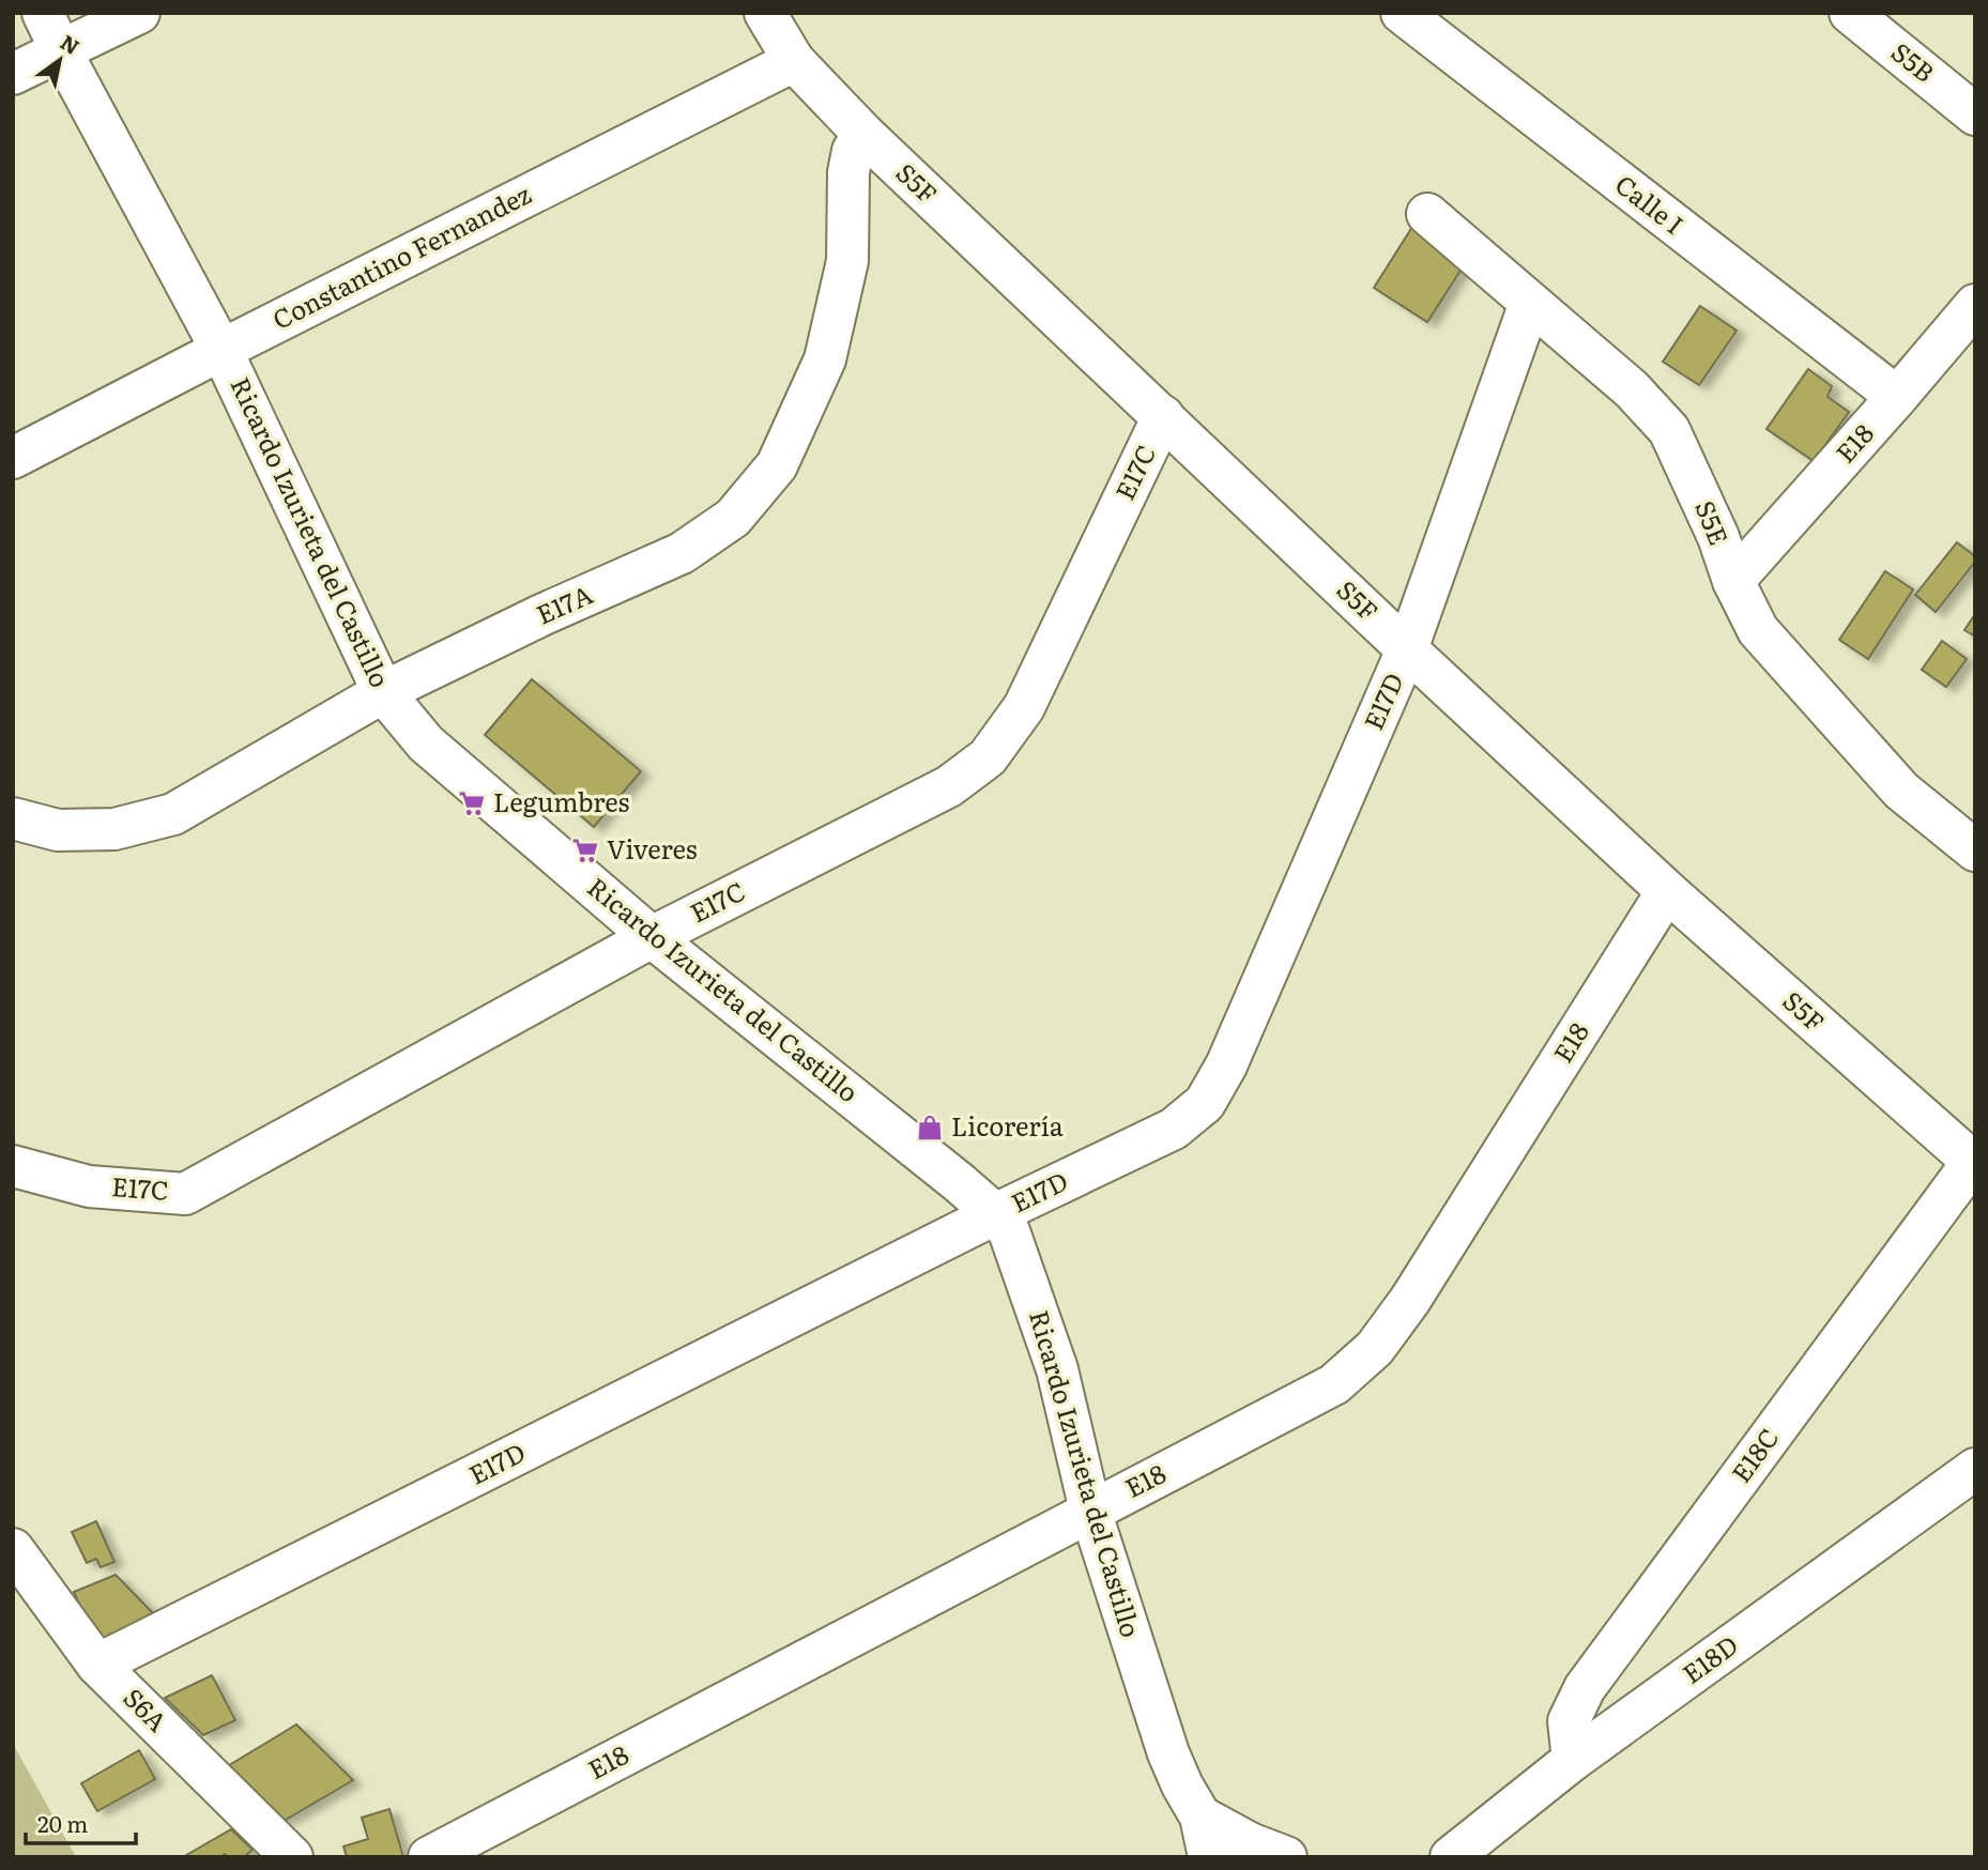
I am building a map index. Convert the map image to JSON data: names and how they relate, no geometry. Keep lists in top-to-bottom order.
{
  "streets": {
    "street": [
      "S5B",
      "S5F",
      "Calle I",
      "Constantino Fernandez",
      "E18",
      "E17C",
      "S5E",
      "Ricardo Izurieta del Castillo",
      "E17A",
      "E17D",
      "E18C",
      "E18D",
      "S6A"
    ]
  },
  "crossings": [
    ["S5F", "Constantino Fernandez"],
    ["S5F", "E18"],
    ["S5F", "E17C"],
    ["S5F", "E17A"],
    ["S5F", "E17D"],
    ["S5F", "E18C"],
    ["Calle I", "E18"],
    ["Constantino Fernandez", "Ricardo Izurieta del Castillo"],
    ["E18", "S5E"],
    ["E18", "Ricardo Izurieta del Castillo"],
    ["E17C", "Ricardo Izurieta del Castillo"],
    ["S5E", "E17D"],
    ["Ricardo Izurieta del Castillo", "E17A"],
    ["Ricardo Izurieta del Castillo", "E17D"],
    ["E17D", "S6A"],
    ["E18C", "E18D"]
  ],
  "places": {
    "supermarket": ["Legumbres", "Viveres"],
    "shop": ["Licorería"]
  },
  "scale_bar": "20 m",
  "north": "top right"
}
